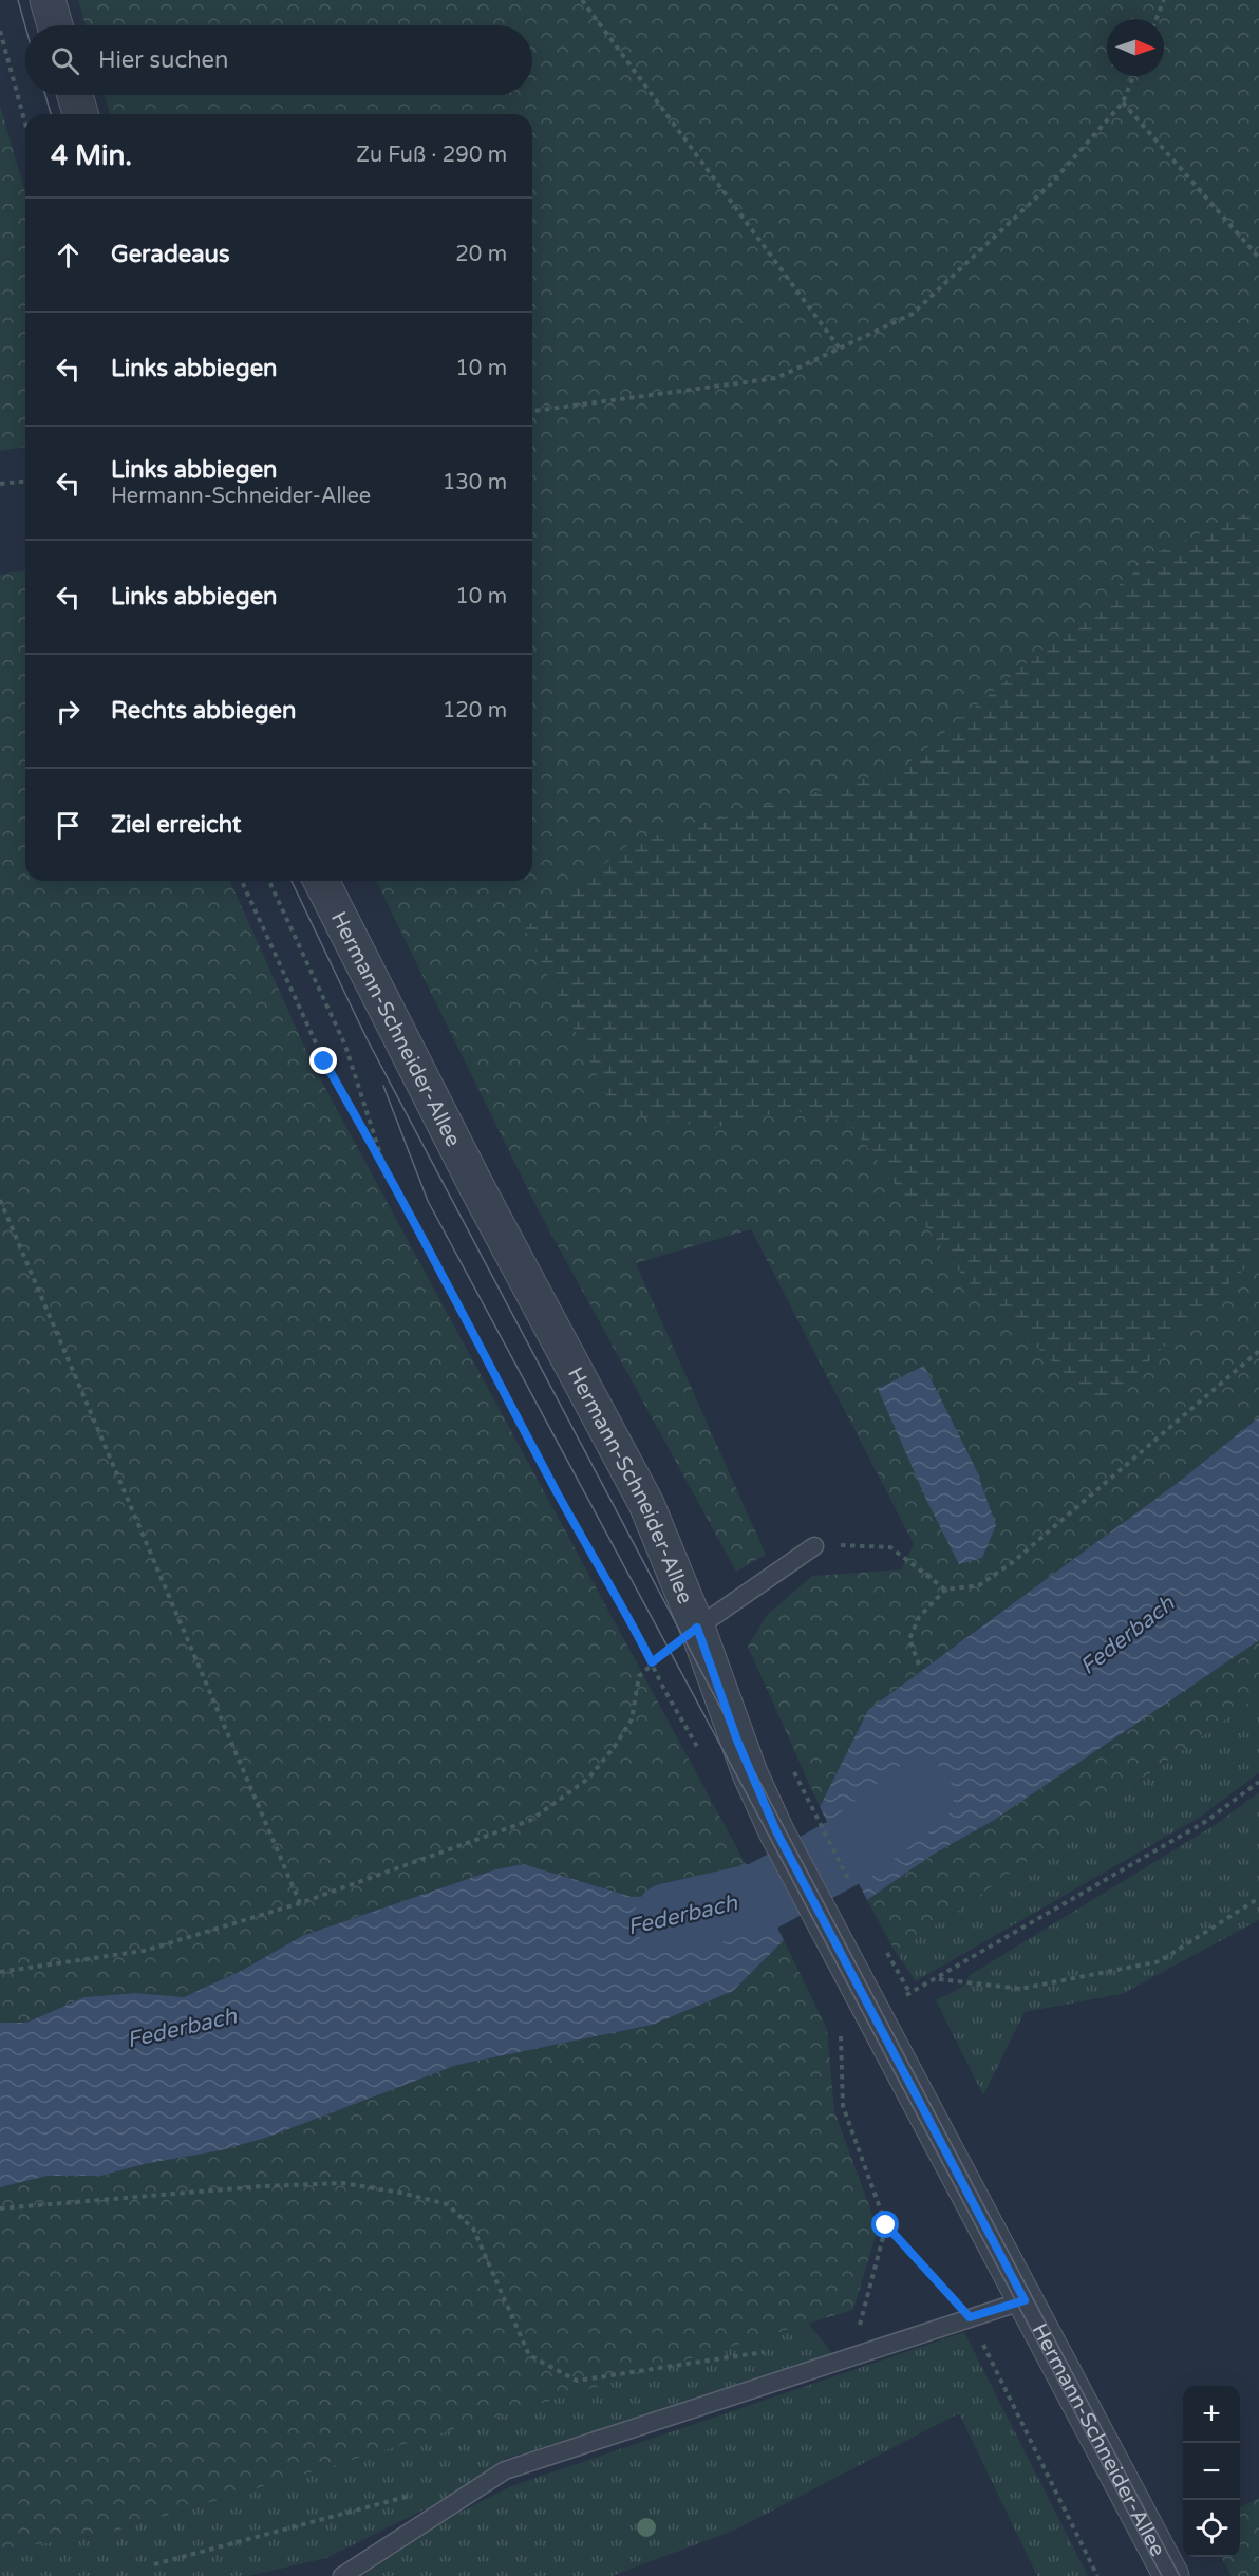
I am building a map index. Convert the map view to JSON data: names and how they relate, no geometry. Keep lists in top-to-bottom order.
{
  "streets": {
    "street": ["Hermann-Schneider-Allee"]
  },
  "water": ["Federbach"],
  "north": "right",
  "page": {
    "search": "Hier suchen",
    "heading": ["4 Min.", "Zu Fuß · 290 m"],
    "list": [
      ["Geradeaus", "20 m"],
      ["Links abbiegen", "10 m"],
      ["Links abbiegen", "Hermann-Schneider-Allee", "130 m"],
      ["Links abbiegen", "10 m"],
      ["Rechts abbiegen", "120 m"],
      "Ziel erreicht"
    ],
    "map_buttons": ["+", "−"]
  }
}
